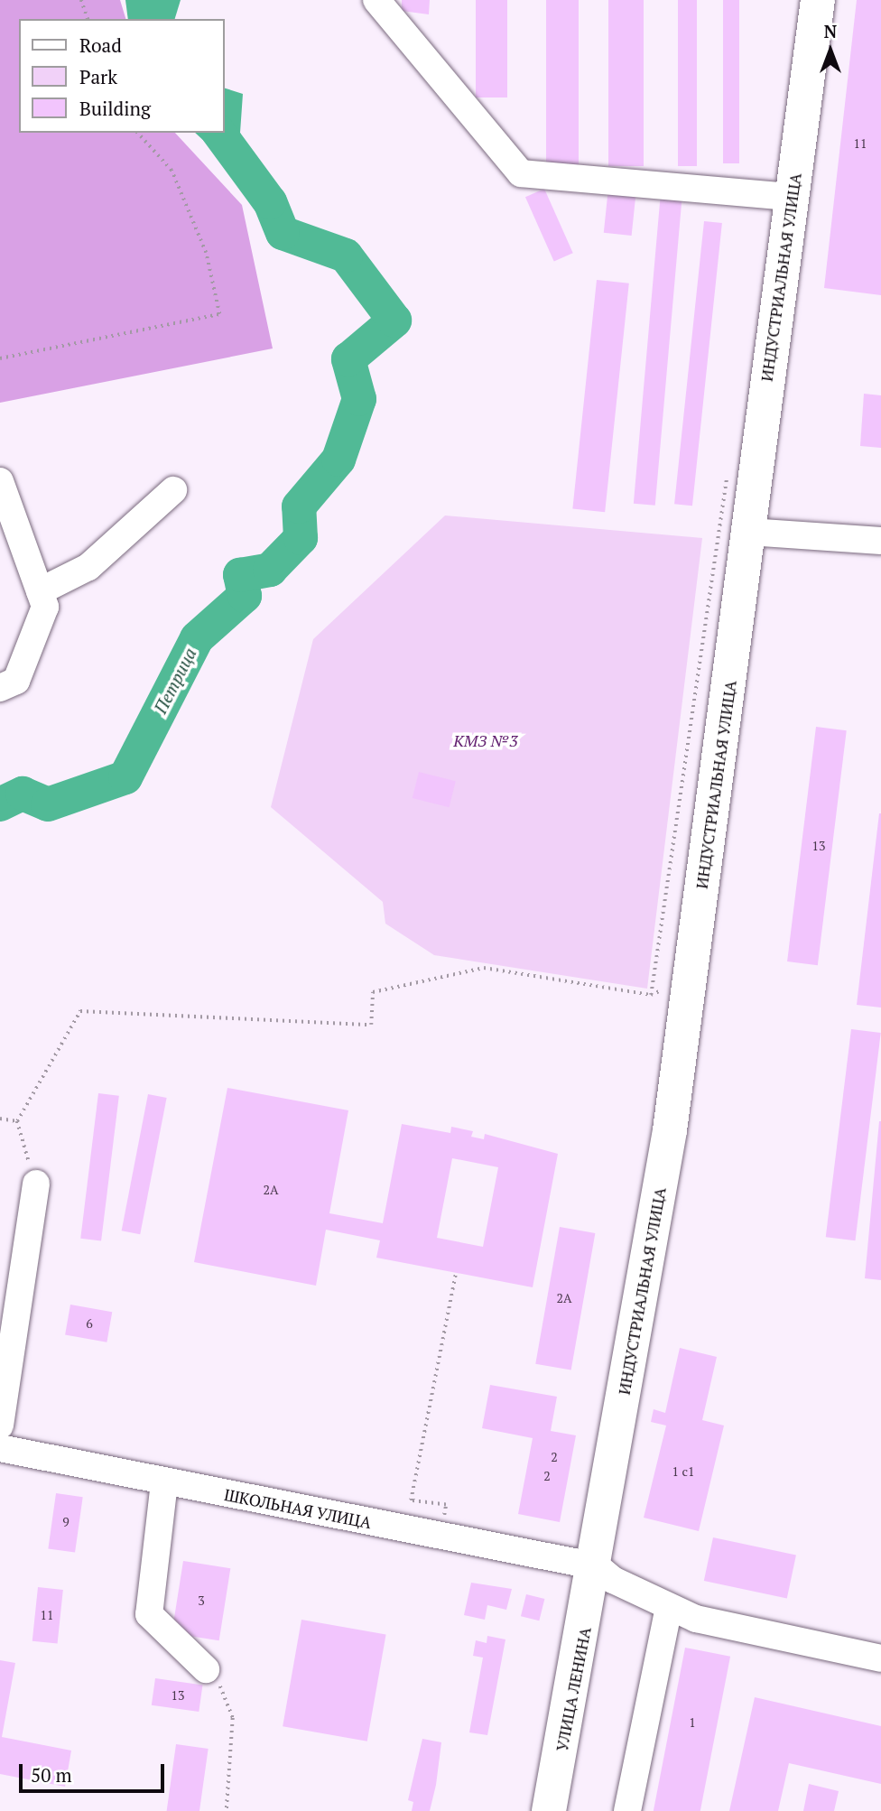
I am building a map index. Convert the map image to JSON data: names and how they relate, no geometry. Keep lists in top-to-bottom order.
{
  "streets": {
    "main road": ["ИНДУСТРИАЛЬНАЯ УЛИЦА", "УЛИЦА ЛЕНИНА"],
    "street": ["ШКОЛЬНАЯ УЛИЦА"]
  },
  "crossings": [
    ["ИНДУСТРИАЛЬНАЯ УЛИЦА", "ШКОЛЬНАЯ УЛИЦА"],
    ["ИНДУСТРИАЛЬНАЯ УЛИЦА", "УЛИЦА ЛЕНИНА"],
    ["ШКОЛЬНАЯ УЛИЦА", "УЛИЦА ЛЕНИНА"]
  ],
  "water": ["Петрица"],
  "parks": ["КМЗ №3"],
  "house_numbers": [
    "11",
    "13",
    "2А",
    "2А",
    "6",
    "2",
    "1 с1",
    "2",
    "9",
    "3",
    "11",
    "13",
    "1"
  ],
  "legend": ["Road", "Park", "Building"],
  "scale_bar": "50 m",
  "north": "top"
}
